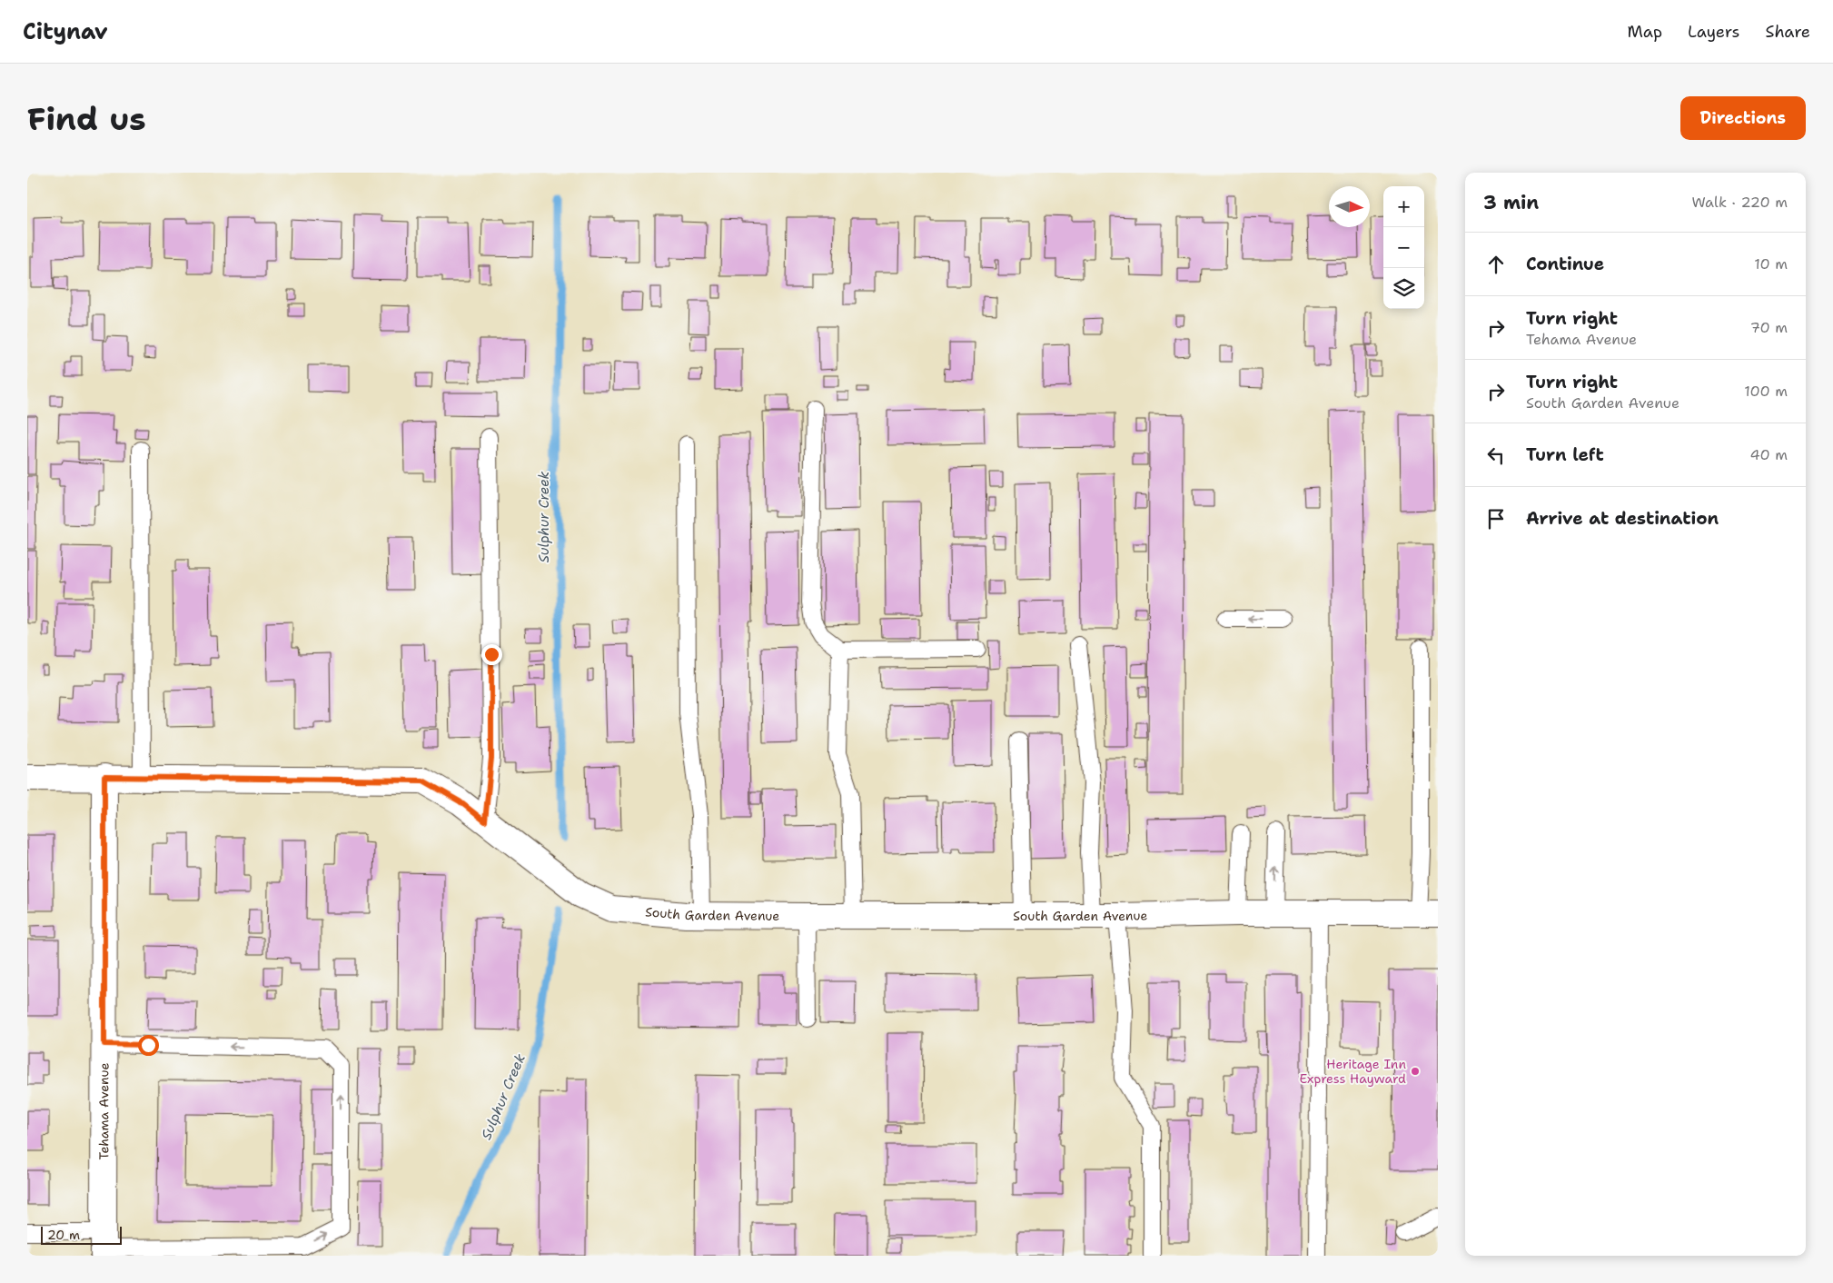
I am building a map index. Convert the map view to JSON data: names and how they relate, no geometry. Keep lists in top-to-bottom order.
{
  "streets": {
    "street": ["South Garden Avenue", "Tehama Avenue"]
  },
  "crossings": [
    ["South Garden Avenue", "Tehama Avenue"]
  ],
  "water": ["Sulphur Creek"],
  "places": ["Heritage Inn Express Hayward"],
  "scale_bar": "20 m",
  "north": "right",
  "page": {
    "header": "Citynav",
    "nav": ["Map", "Layers", "Share"],
    "buttons": "Directions",
    "title": "Find us",
    "heading": ["3 min", "Walk · 220 m"],
    "map_buttons": ["+", "−"],
    "list": [
      ["Continue", "10 m"],
      ["Turn right", "Tehama Avenue", "70 m"],
      ["Turn right", "South Garden Avenue", "100 m"],
      ["Turn left", "40 m"],
      "Arrive at destination"
    ],
    "scale": "20 m"
  }
}
